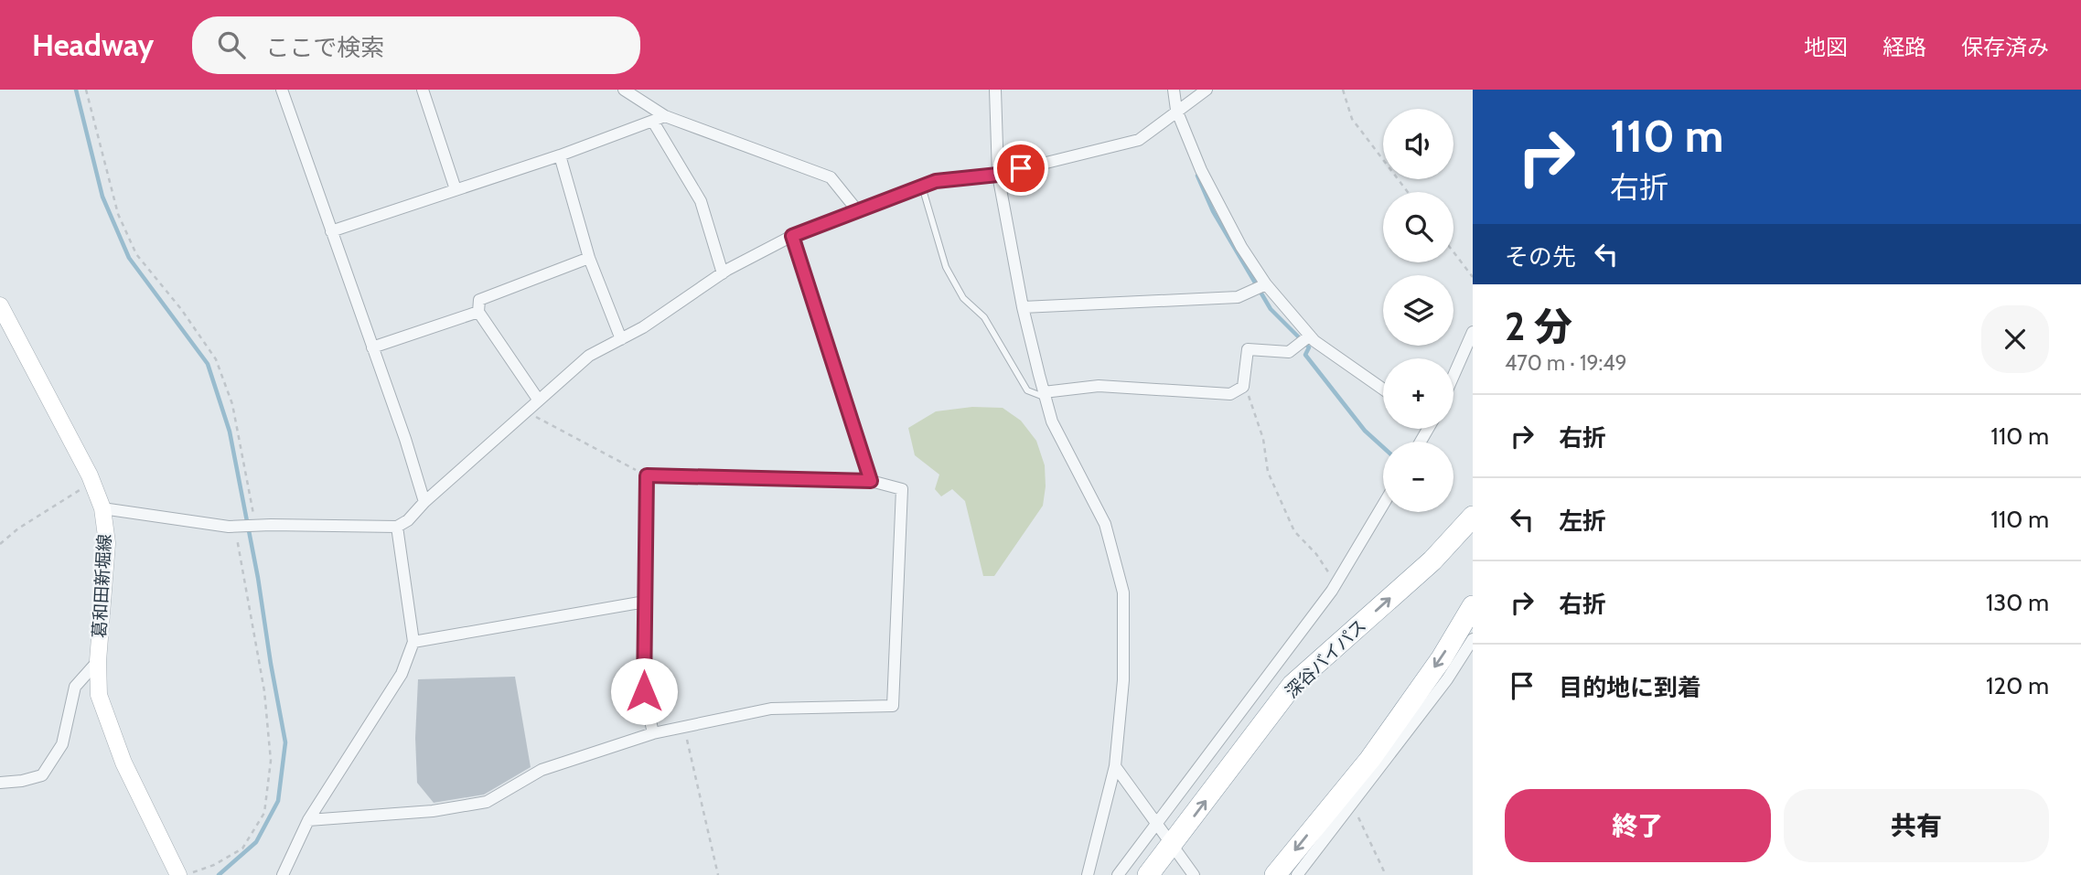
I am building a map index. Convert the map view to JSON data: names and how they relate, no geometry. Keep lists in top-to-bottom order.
{
  "streets": {
    "highway": ["深谷バイパス"],
    "main road": ["葛和田新堀線"]
  },
  "page": {
    "header": "Headway",
    "search": "ここで検索",
    "nav": ["地図", "経路", "保存済み"],
    "turn": ["110 m", "右折"],
    "map_buttons": ["+", "−"],
    "then": "その先",
    "heading": ["2 分", "470 m · 19:49"],
    "list": [
      {
        "name": "右折",
        "value": "110 m"
      },
      {
        "name": "左折",
        "value": "110 m"
      },
      {
        "name": "右折",
        "value": "130 m"
      },
      {
        "name": "目的地に到着",
        "value": "120 m"
      }
    ],
    "buttons": ["終了", "共有"]
  }
}
